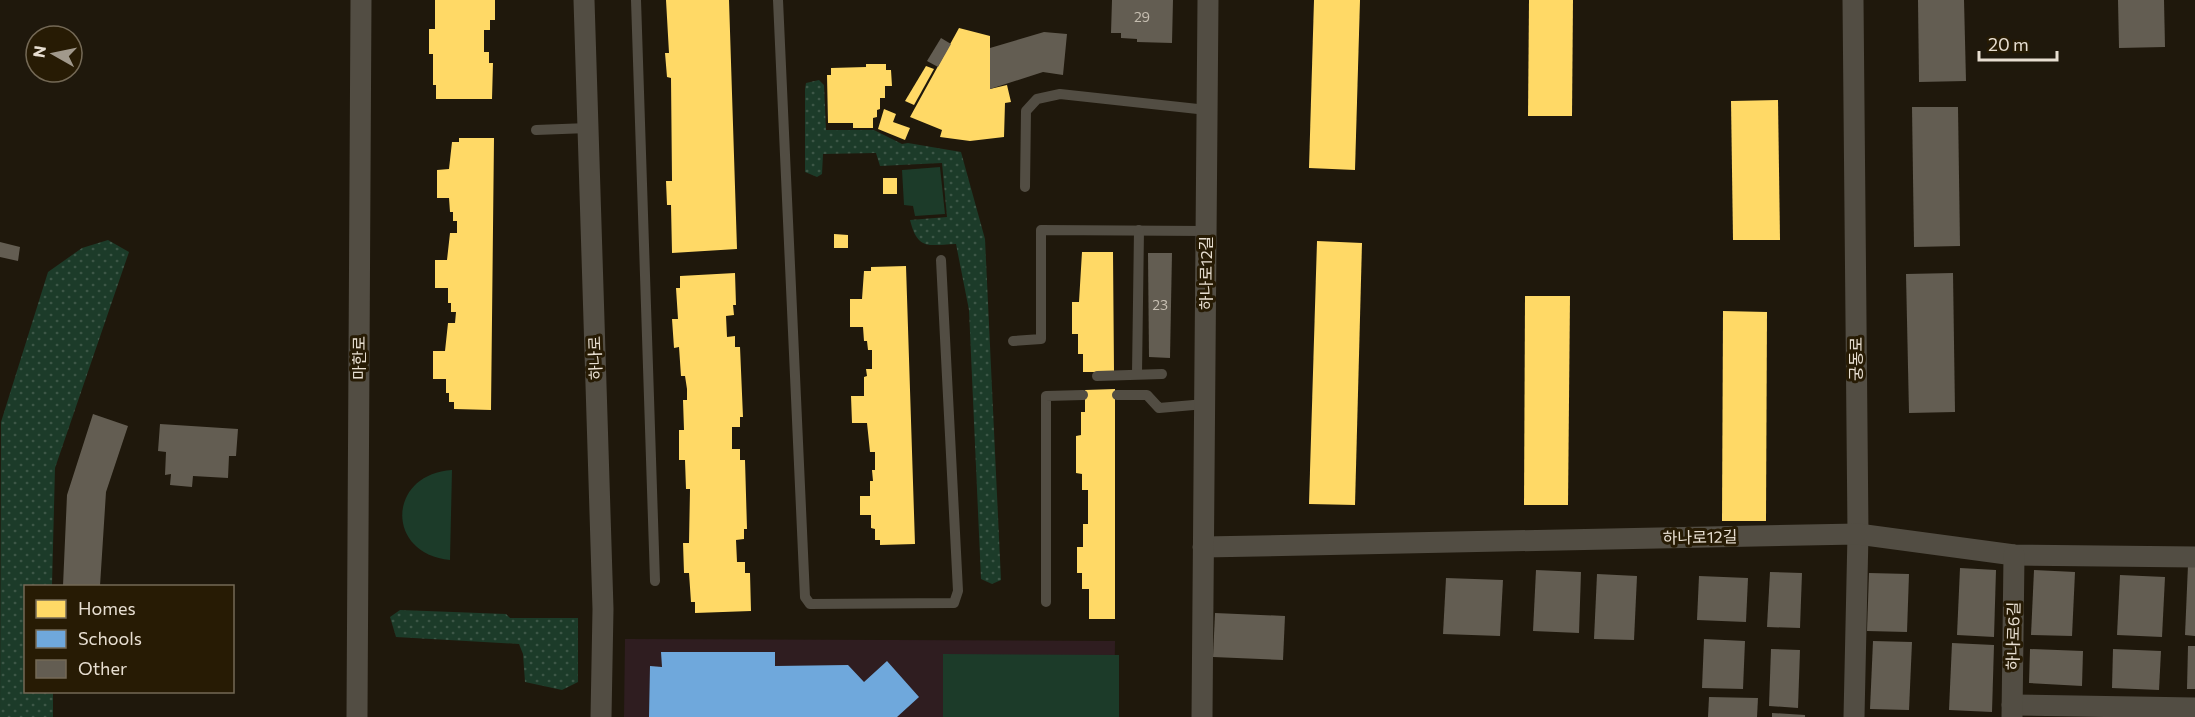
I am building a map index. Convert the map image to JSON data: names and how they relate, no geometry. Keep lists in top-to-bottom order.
{
  "streets": {
    "street": [
      "하나로12길",
      "마한로",
      "하나로",
      "궁동로",
      "하나로6길"
    ]
  },
  "crossings": [
    ["하나로12길", "궁동로"],
    ["하나로12길", "하나로6길"]
  ],
  "house_numbers": ["29", "23"],
  "legend": ["Homes", "Schools", "Other"],
  "scale_bar": "20 m",
  "north": "left"
}
